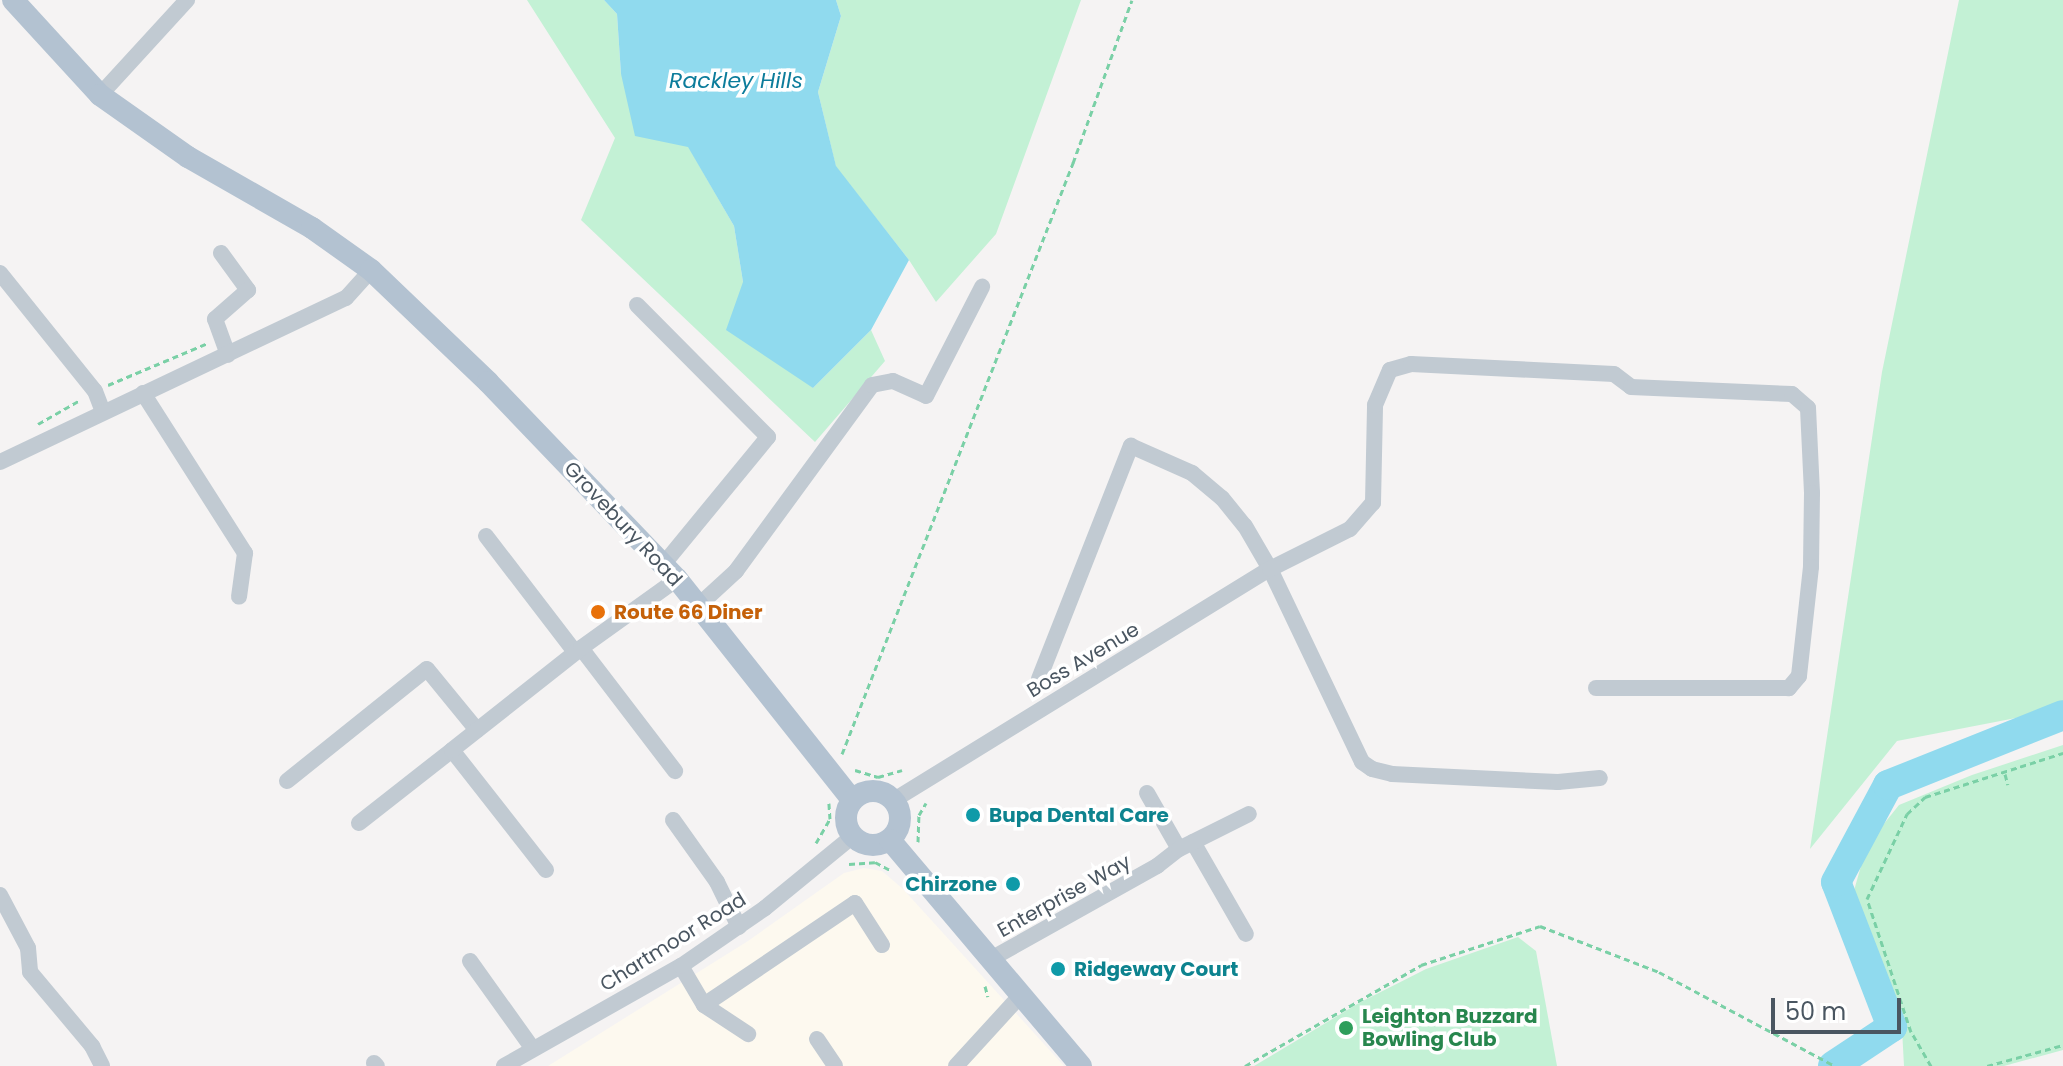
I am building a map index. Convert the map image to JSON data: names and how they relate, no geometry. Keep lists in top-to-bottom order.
{
  "streets": {
    "main road": ["Grovebury Road"],
    "street": ["Boss Avenue", "Enterprise Way", "Chartmoor Road"]
  },
  "crossings": [
    ["Grovebury Road", "Boss Avenue"],
    ["Grovebury Road", "Chartmoor Road"],
    ["Boss Avenue", "Chartmoor Road"]
  ],
  "water": ["Rackley Hills"],
  "places": [
    "Route 66 Diner",
    "Bupa Dental Care",
    "Chirzone",
    "Ridgeway Court",
    "Leighton Buzzard Bowling Club"
  ],
  "scale_bar": "50 m"
}
